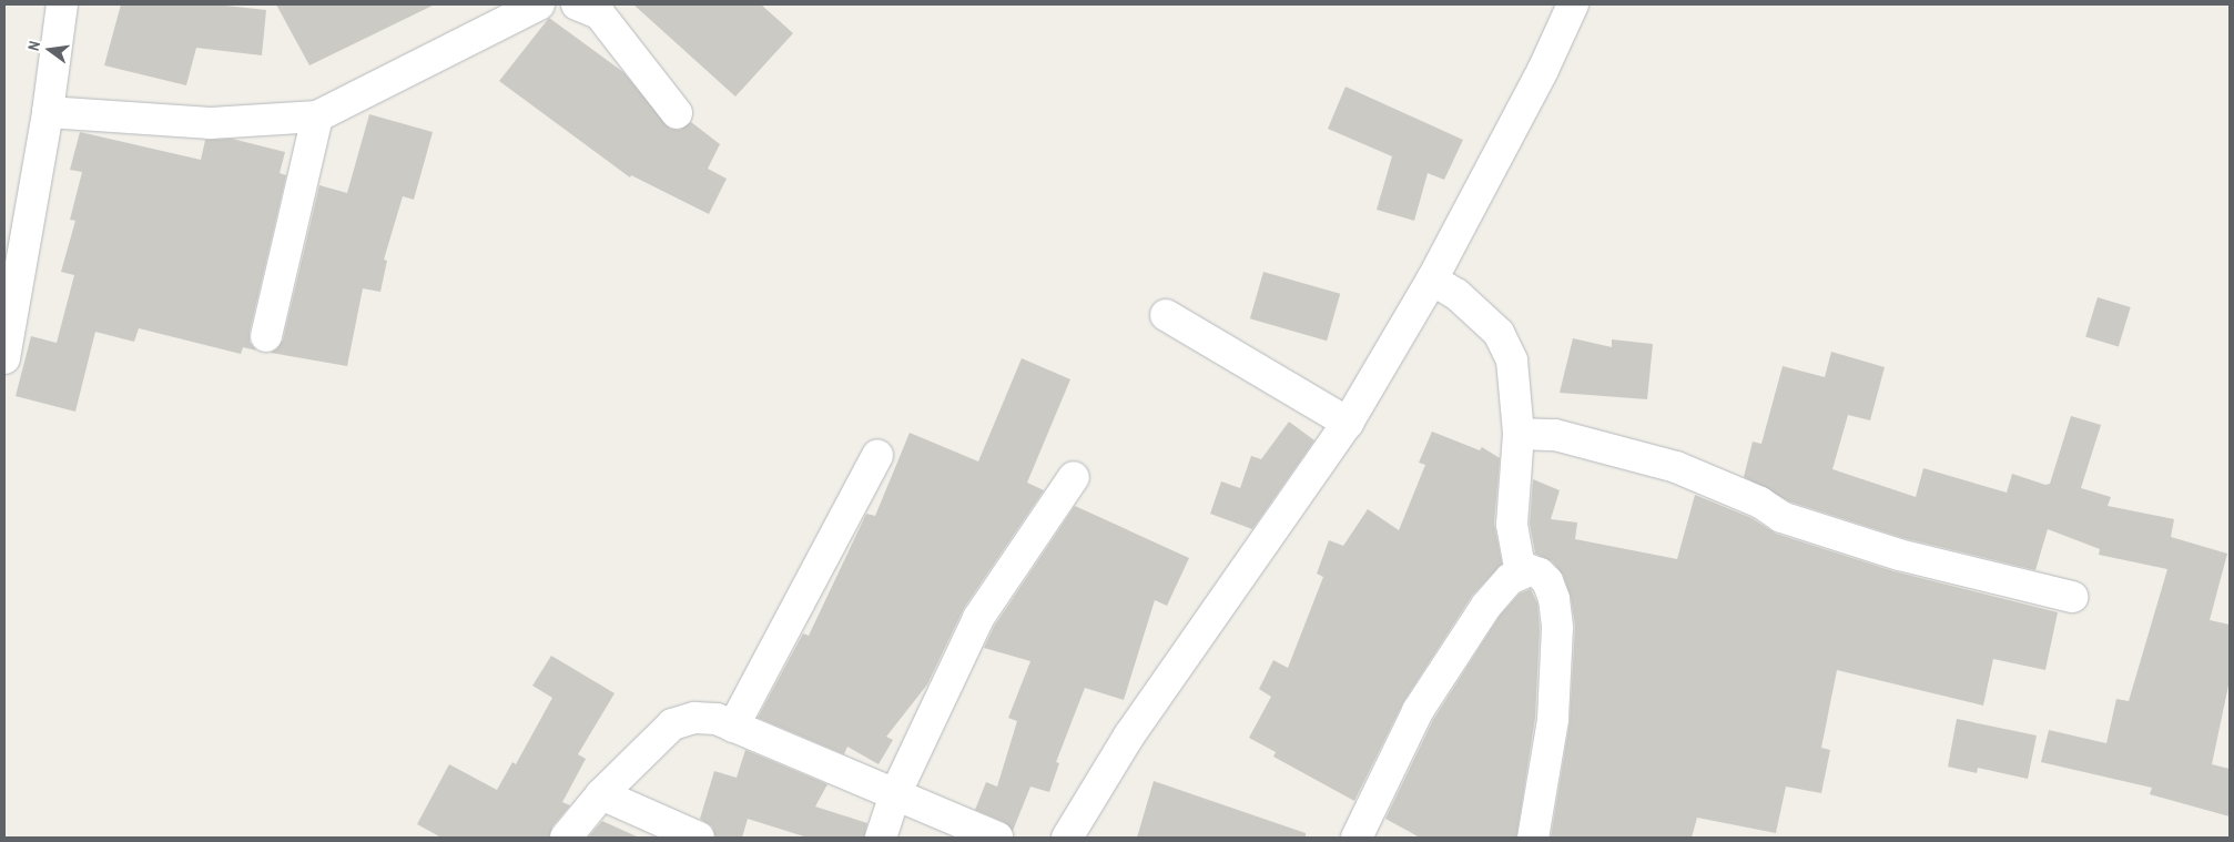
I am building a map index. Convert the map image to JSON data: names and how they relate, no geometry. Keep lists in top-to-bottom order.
{
  "north": "left"
}
